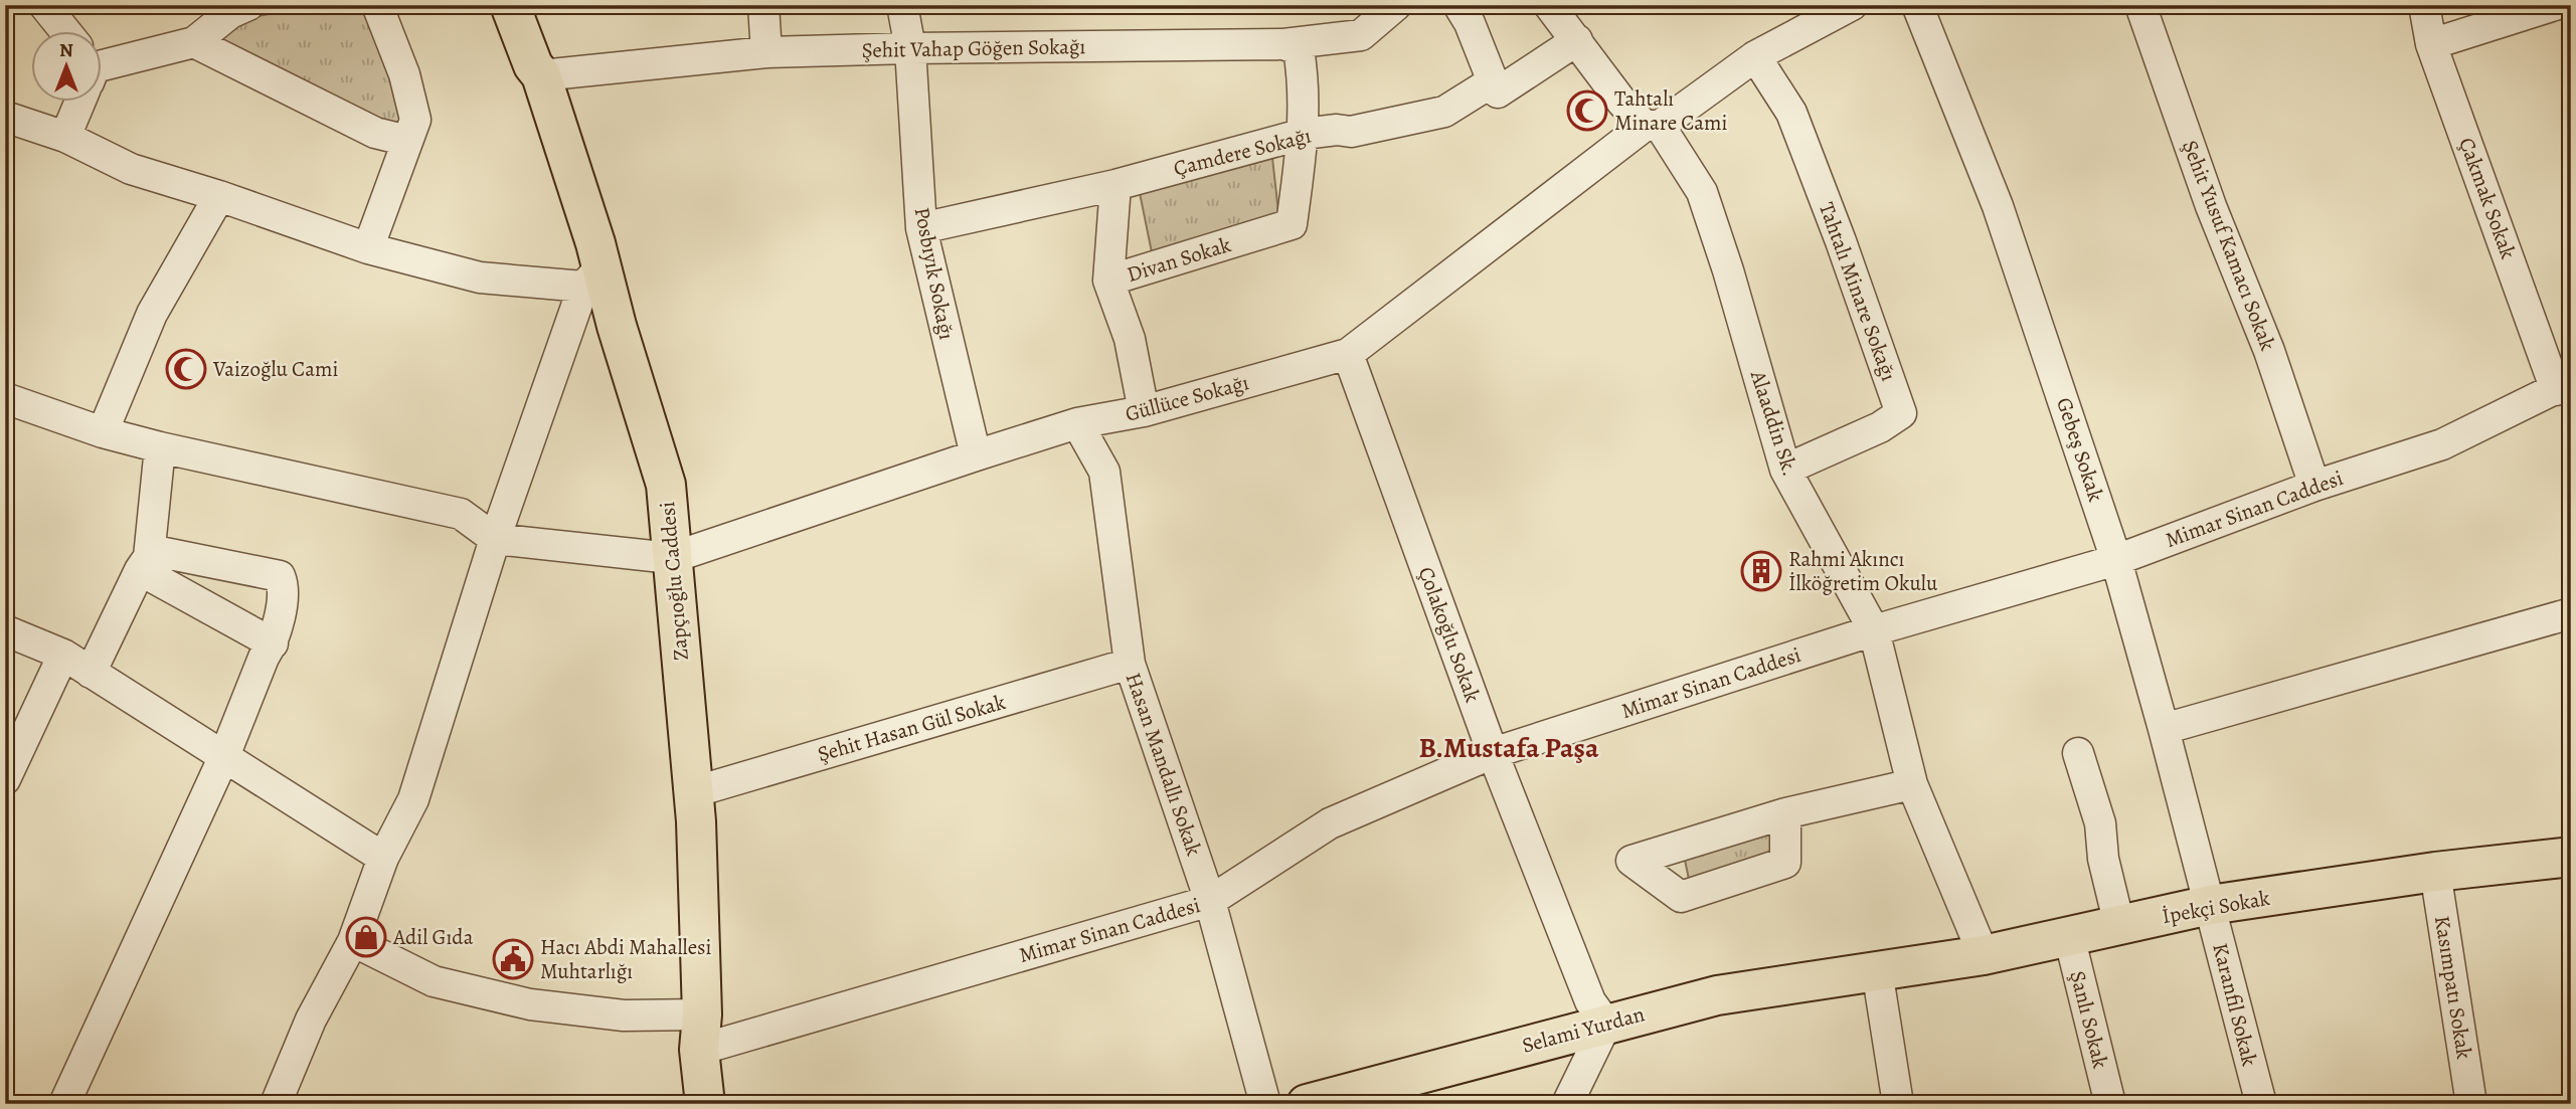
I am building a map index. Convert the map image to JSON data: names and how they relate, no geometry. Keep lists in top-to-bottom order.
{
  "streets": {
    "main road": ["Zapçıoğlu Caddesi", "İpekçi Sokak", "Selami Yurdan"],
    "street": [
      "Şehit Vahap Göğen Sokağı",
      "Çamdere Sokağı",
      "Çakmak Sokak",
      "Şehit Yusuf Kamacı Sokak",
      "Divan Sokak",
      "Posbıyık Sokağı",
      "Tahtalı Minare Sokağı",
      "Güllüce Sokağı",
      "Alaaddin Sk.",
      "Gebeş Sokak",
      "Mimar Sinan Caddesi",
      "Çolakoğlu Sokak",
      "Şehit Hasan Gül Sokak",
      "Hasan Mandallı Sokak",
      "Kasımpatı Sokak",
      "Karanfil Sokak",
      "Şanlı Sokak"
    ]
  },
  "crossings": [
    ["Şehit Vahap Göğen Sokağı", "Posbıyık Sokağı"],
    ["Şehit Vahap Göğen Sokağı", "Zapçıoğlu Caddesi"],
    ["Çamdere Sokağı", "Divan Sokak"],
    ["Çamdere Sokağı", "Posbıyık Sokağı"],
    ["Çamdere Sokağı", "Alaaddin Sk."],
    ["Çakmak Sokak", "Mimar Sinan Caddesi"],
    ["Şehit Yusuf Kamacı Sokak", "Mimar Sinan Caddesi"],
    ["Divan Sokak", "Güllüce Sokağı"],
    ["Posbıyık Sokağı", "Güllüce Sokağı"],
    ["Tahtalı Minare Sokağı", "Güllüce Sokağı"],
    ["Tahtalı Minare Sokağı", "Alaaddin Sk."],
    ["Güllüce Sokağı", "Alaaddin Sk."],
    ["Güllüce Sokağı", "Zapçıoğlu Caddesi"],
    ["Güllüce Sokağı", "Çolakoğlu Sokak"],
    ["Güllüce Sokağı", "Hasan Mandallı Sokak"],
    ["Alaaddin Sk.", "Mimar Sinan Caddesi"],
    ["Alaaddin Sk.", "İpekçi Sokak"],
    ["Gebeş Sokak", "Mimar Sinan Caddesi"],
    ["Gebeş Sokak", "İpekçi Sokak"],
    ["Gebeş Sokak", "Karanfil Sokak"],
    ["Mimar Sinan Caddesi", "Zapçıoğlu Caddesi"],
    ["Mimar Sinan Caddesi", "Çolakoğlu Sokak"],
    ["Mimar Sinan Caddesi", "Hasan Mandallı Sokak"],
    ["Zapçıoğlu Caddesi", "Şehit Hasan Gül Sokak"],
    ["Çolakoğlu Sokak", "Selami Yurdan"],
    ["Şehit Hasan Gül Sokak", "Hasan Mandallı Sokak"],
    ["İpekçi Sokak", "Kasımpatı Sokak"],
    ["İpekçi Sokak", "Karanfil Sokak"],
    ["İpekçi Sokak", "Şanlı Sokak"],
    ["İpekçi Sokak", "Selami Yurdan"]
  ],
  "districts": ["B.Mustafa Paşa"],
  "places": {
    "mosque": ["Tahtalı Minare Cami", "Vaizoğlu Cami"],
    "building": ["Rahmi Akıncı İlköğretim Okulu"],
    "shop": ["Adil Gıda"],
    "public building": ["Hacı Abdi Mahallesi Muhtarlığı"]
  },
  "north": "top"
}
